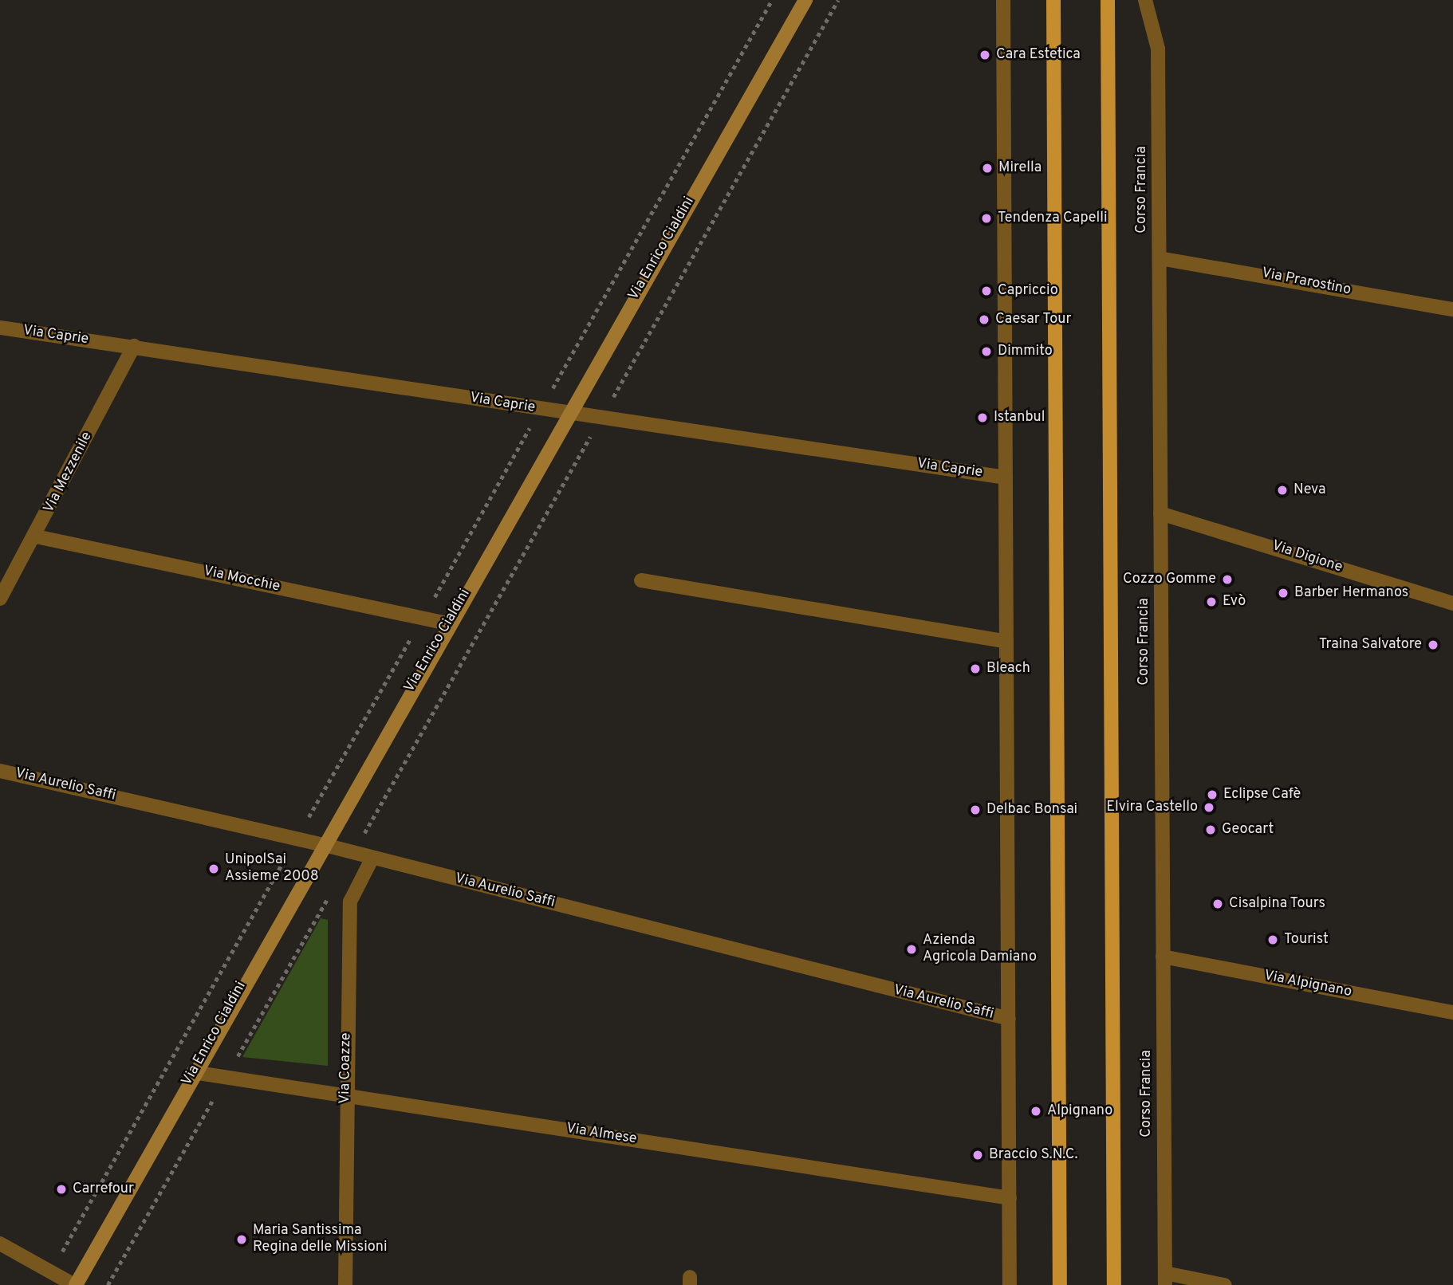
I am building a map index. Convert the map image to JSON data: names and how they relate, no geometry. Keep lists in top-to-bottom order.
{
  "streets": {
    "street": [
      "Corso Francia",
      "Via Enrico Cialdini",
      "Via Prarostino",
      "Via Caprie",
      "Via Mezzenile",
      "Via Digione",
      "Via Mocchie",
      "Via Aurelio Saffi",
      "Via Alpignano",
      "Via Coazze",
      "Via Almese"
    ]
  },
  "crossings": [
    ["Corso Francia", "Via Prarostino"],
    ["Corso Francia", "Via Digione"],
    ["Corso Francia", "Via Alpignano"],
    ["Via Enrico Cialdini", "Via Caprie"],
    ["Via Enrico Cialdini", "Via Mocchie"],
    ["Via Enrico Cialdini", "Via Aurelio Saffi"],
    ["Via Enrico Cialdini", "Via Almese"],
    ["Via Caprie", "Via Mezzenile"],
    ["Via Mezzenile", "Via Mocchie"],
    ["Via Aurelio Saffi", "Via Coazze"],
    ["Via Coazze", "Via Almese"]
  ],
  "places": [
    "Cara Estetica",
    "Mirella",
    "Tendenza Capelli",
    "Capriccio",
    "Caesar Tour",
    "Dimmito",
    "Istanbul",
    "Neva",
    "Cozzo Gomme",
    "Barber Hermanos",
    "Evò",
    "Traina Salvatore",
    "Bleach",
    "Eclipse Cafè",
    "Elvira Castello",
    "Delbac Bonsai",
    "Geocart",
    "UnipolSai Assieme 2008",
    "Cisalpina Tours",
    "Tourist",
    "Azienda Agricola Damiano",
    "Alpignano",
    "Braccio S.N.C.",
    "Carrefour",
    "Maria Santissima Regina delle Missioni"
  ]
}
